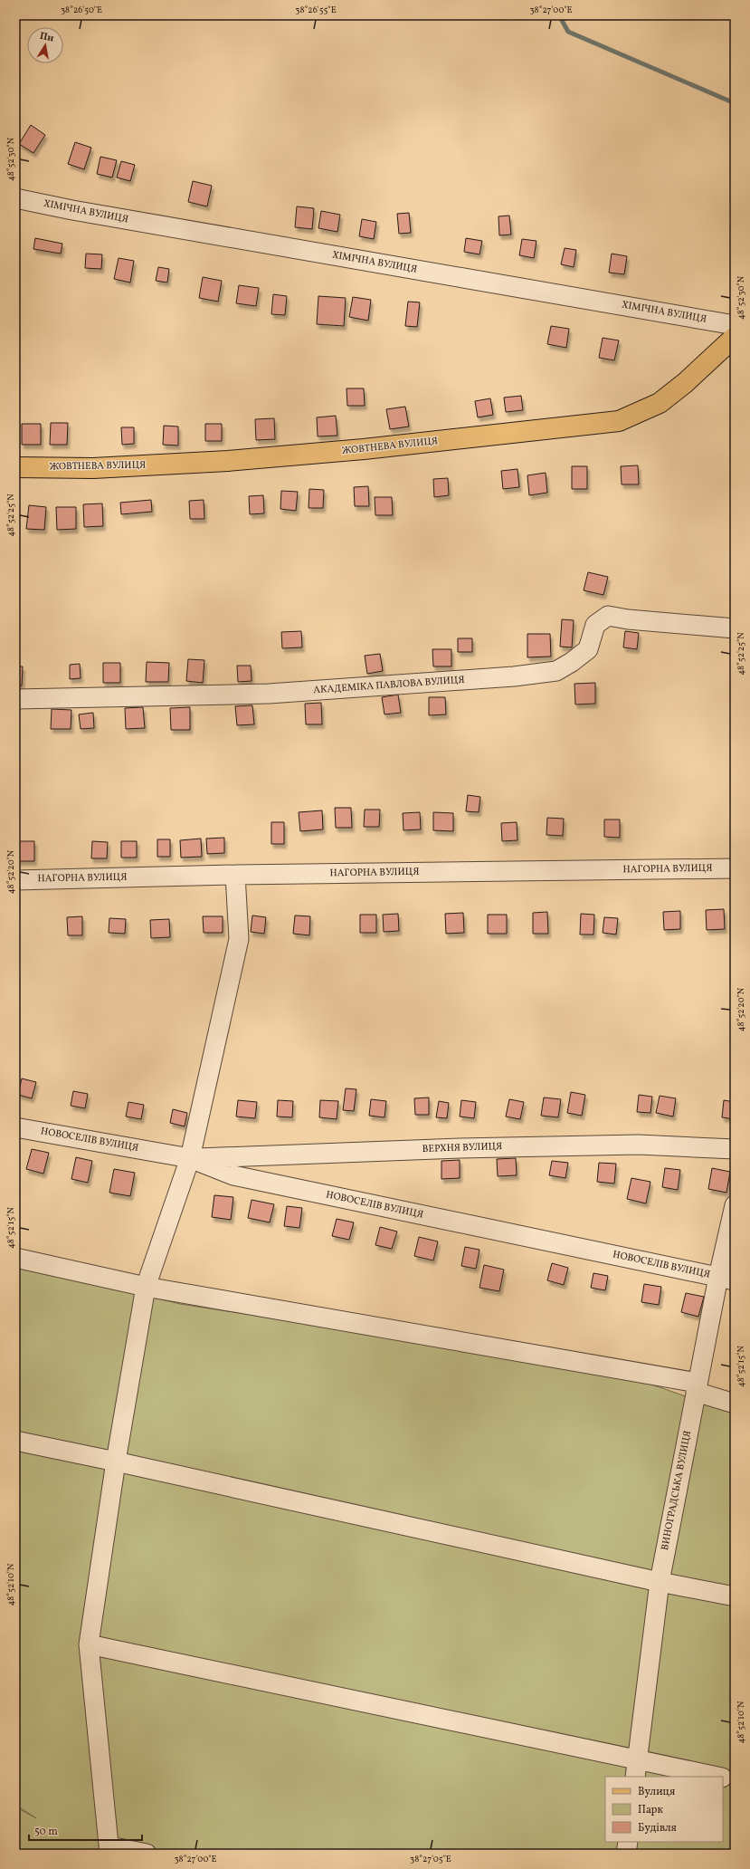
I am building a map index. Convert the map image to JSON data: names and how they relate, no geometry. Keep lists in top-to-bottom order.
{
  "streets": {
    "main road": ["ЖОВТНЕВА ВУЛИЦЯ"],
    "street": [
      "ХІМІЧНА ВУЛИЦЯ",
      "АКАДЕМІКА ПАВЛОВА ВУЛИЦЯ",
      "НАГОРНА ВУЛИЦЯ",
      "НОВОСЕЛІВ ВУЛИЦЯ",
      "ВЕРХНЯ ВУЛИЦЯ",
      "ВИНОГРАДСЬКА ВУЛИЦЯ"
    ]
  },
  "crossings": [
    ["НОВОСЕЛІВ ВУЛИЦЯ", "ВЕРХНЯ ВУЛИЦЯ"],
    ["НОВОСЕЛІВ ВУЛИЦЯ", "ВИНОГРАДСЬКА ВУЛИЦЯ"]
  ],
  "legend": ["Вулиця", "Парк", "Будівля"],
  "scale_bar": "50 m",
  "north": "top",
  "coordinates": [
    "38°26'50\"E",
    "38°26'55\"E",
    "38°27'00\"E",
    "48°52'30\"N",
    "48°52'25\"N",
    "48°52'20\"N",
    "48°52'15\"N",
    "48°52'10\"N",
    "38°27'05\"E"
  ]
}
